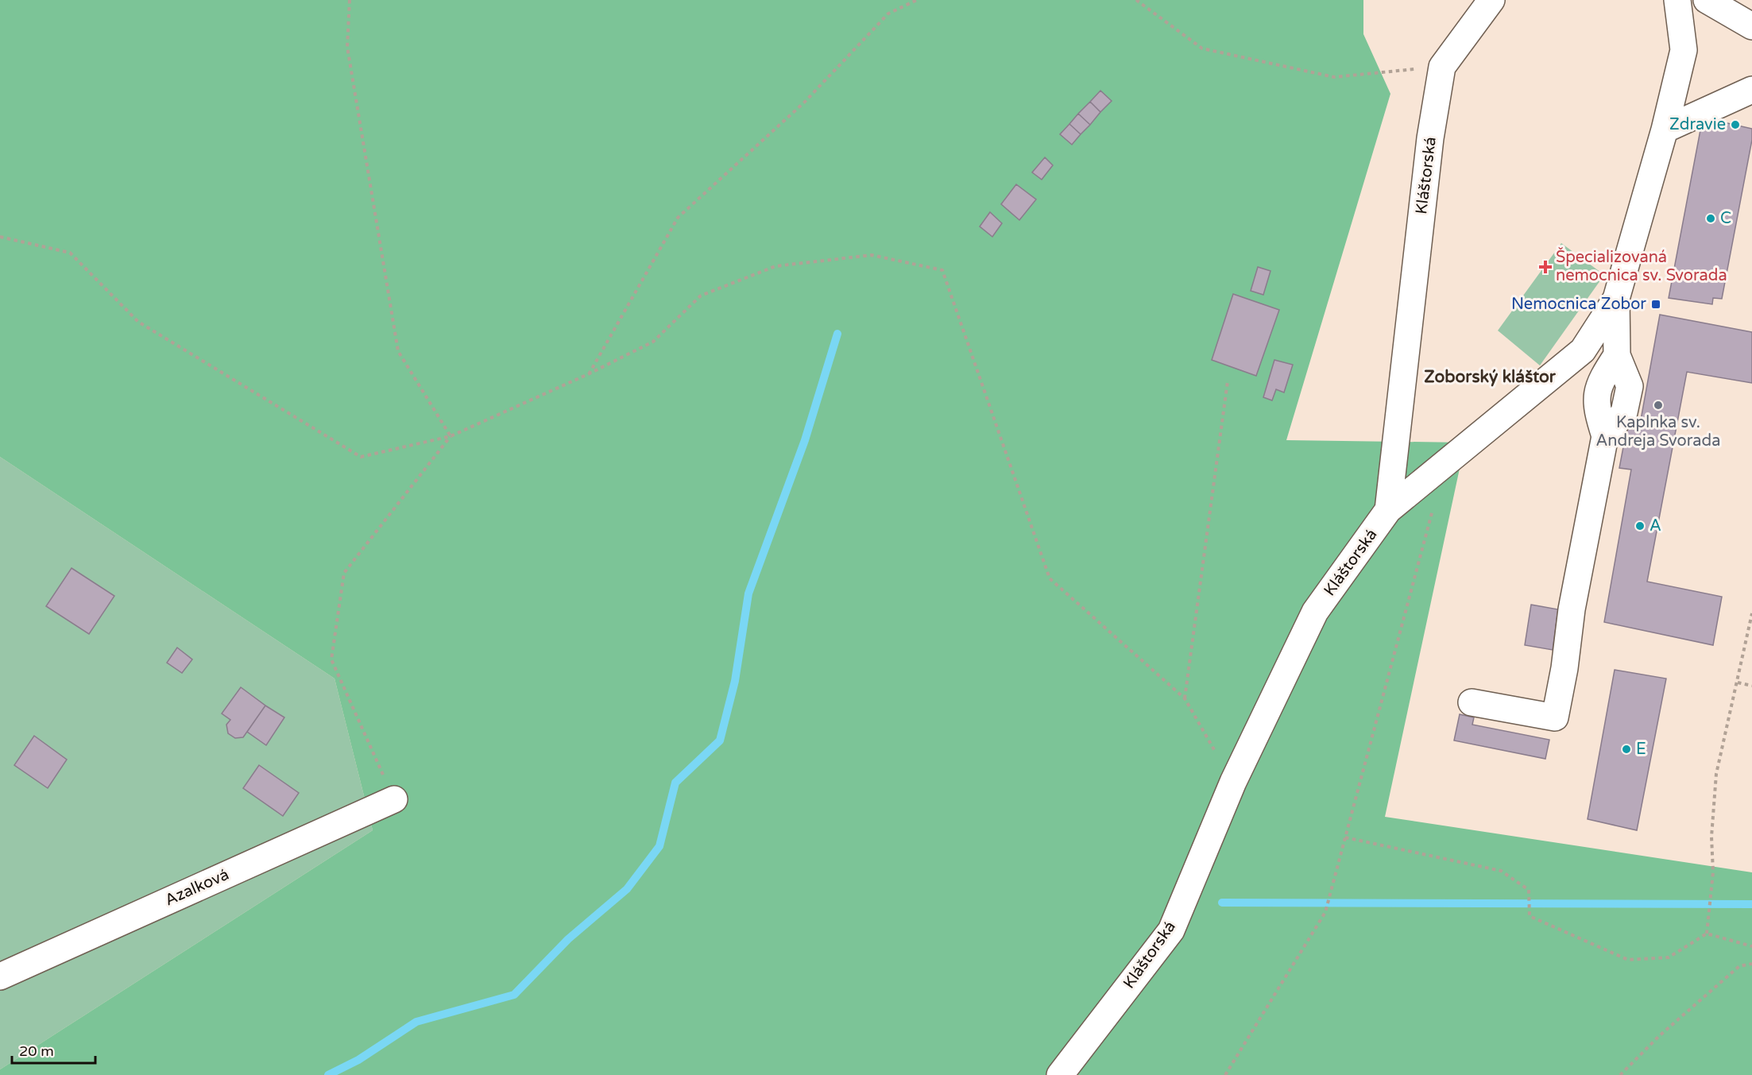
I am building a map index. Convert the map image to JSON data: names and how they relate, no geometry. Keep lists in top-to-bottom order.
{
  "streets": {
    "street": ["Kláštorská", "Azalková"]
  },
  "districts": ["Zoborský kláštor"],
  "places": {
    "other": [
      "Zdravie",
      "C",
      "Kaplnka sv. Andreja Svorada",
      "A",
      "E"
    ],
    "health": ["Špecializovaná nemocnica sv. Svorada"],
    "transit": ["Nemocnica Zobor"]
  },
  "scale_bar": "20 m"
}
